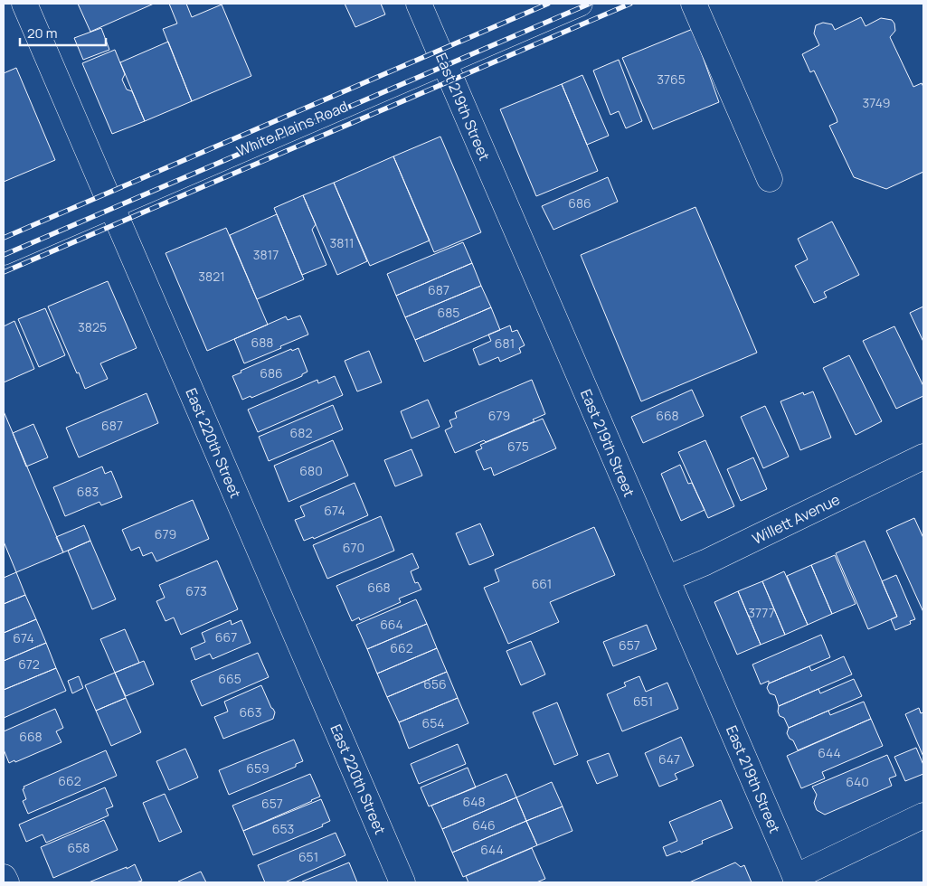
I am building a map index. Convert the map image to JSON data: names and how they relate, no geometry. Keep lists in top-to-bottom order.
{
  "streets": {
    "street": [
      "East 219th Street",
      "White Plains Road",
      "East 220th Street",
      "Willett Avenue"
    ]
  },
  "crossings": [
    ["East 219th Street", "White Plains Road"],
    ["East 219th Street", "Willett Avenue"],
    ["White Plains Road", "East 220th Street"]
  ],
  "house_numbers": [
    "3765",
    "3749",
    "686",
    "3811",
    "3817",
    "3821",
    "687",
    "685",
    "3825",
    "688",
    "681",
    "686",
    "679",
    "668",
    "687",
    "682",
    "675",
    "680",
    "683",
    "674",
    "679",
    "670",
    "661",
    "668",
    "673",
    "3777",
    "664",
    "667",
    "674",
    "657",
    "662",
    "672",
    "665",
    "656",
    "651",
    "663",
    "654",
    "668",
    "644",
    "647",
    "659",
    "662",
    "640",
    "648",
    "657",
    "646",
    "653",
    "658",
    "644",
    "651"
  ],
  "scale_bar": "20 m"
}
